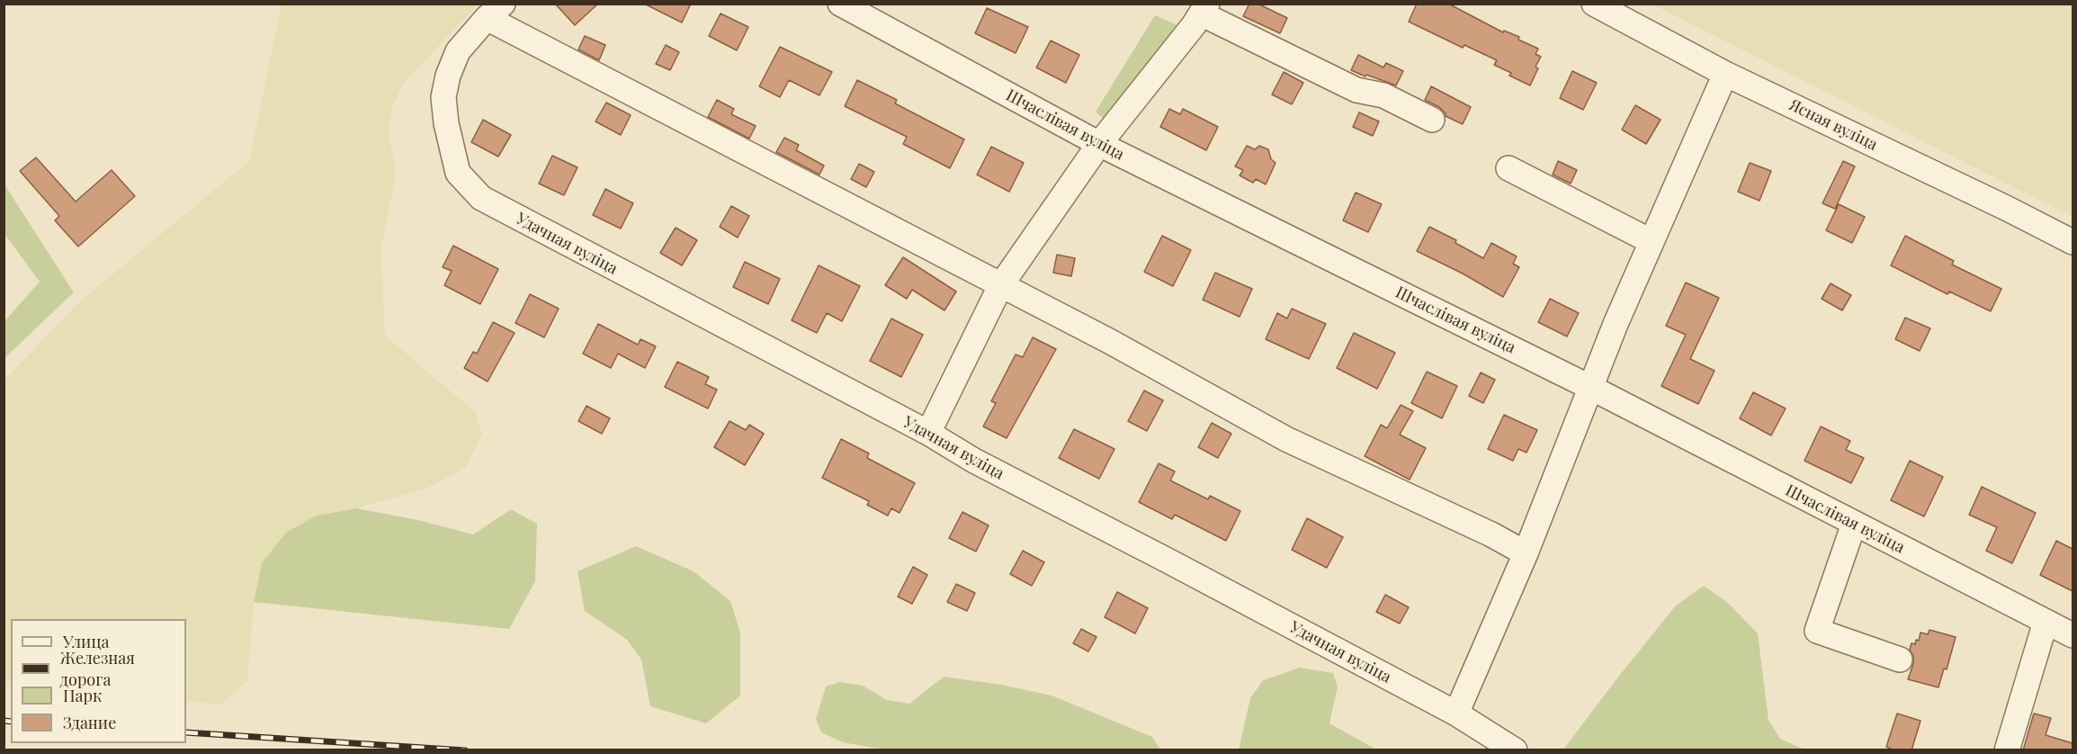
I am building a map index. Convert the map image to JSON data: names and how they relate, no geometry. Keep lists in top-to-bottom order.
{
  "streets": {
    "street": ["Шчаслівая вуліца", "Ясная вуліца", "Удачная вуліца"]
  },
  "legend": [
    "Улица",
    "Железная дорога",
    "Парк",
    "Здание"
  ]
}
